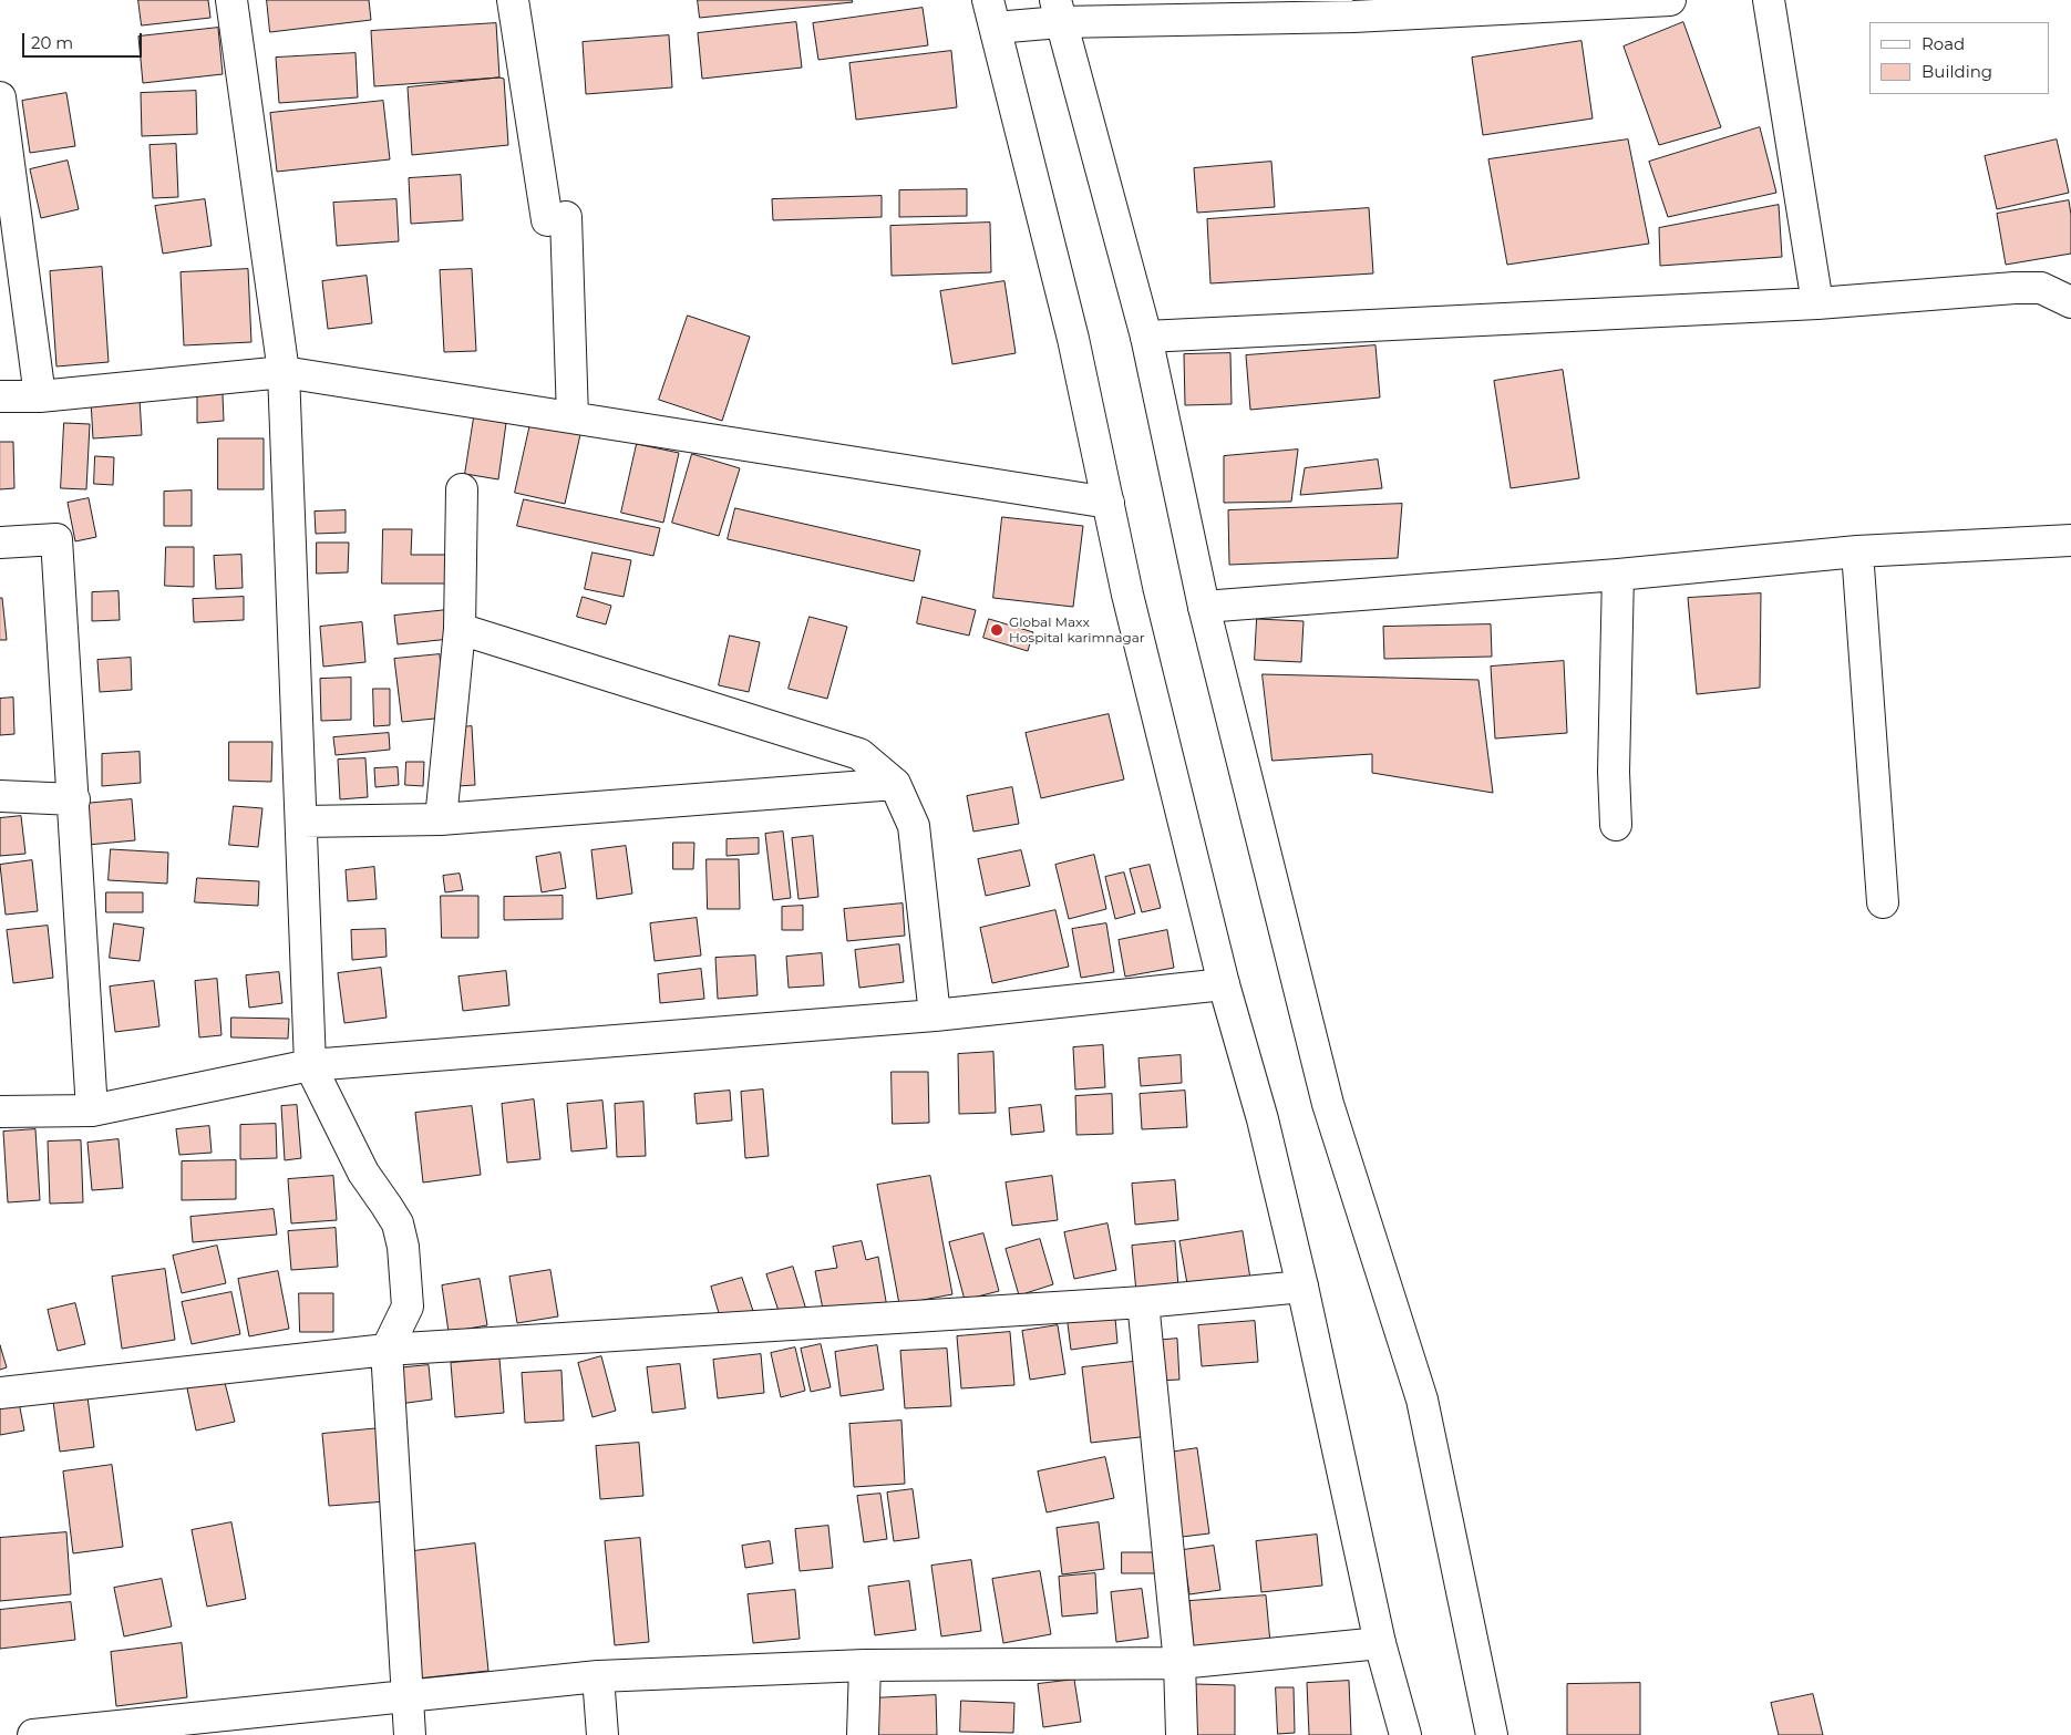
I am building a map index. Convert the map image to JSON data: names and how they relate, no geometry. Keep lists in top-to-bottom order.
{
  "places": ["Global Maxx Hospital karimnagar"],
  "legend": ["Road", "Building"],
  "scale_bar": "20 m"
}
